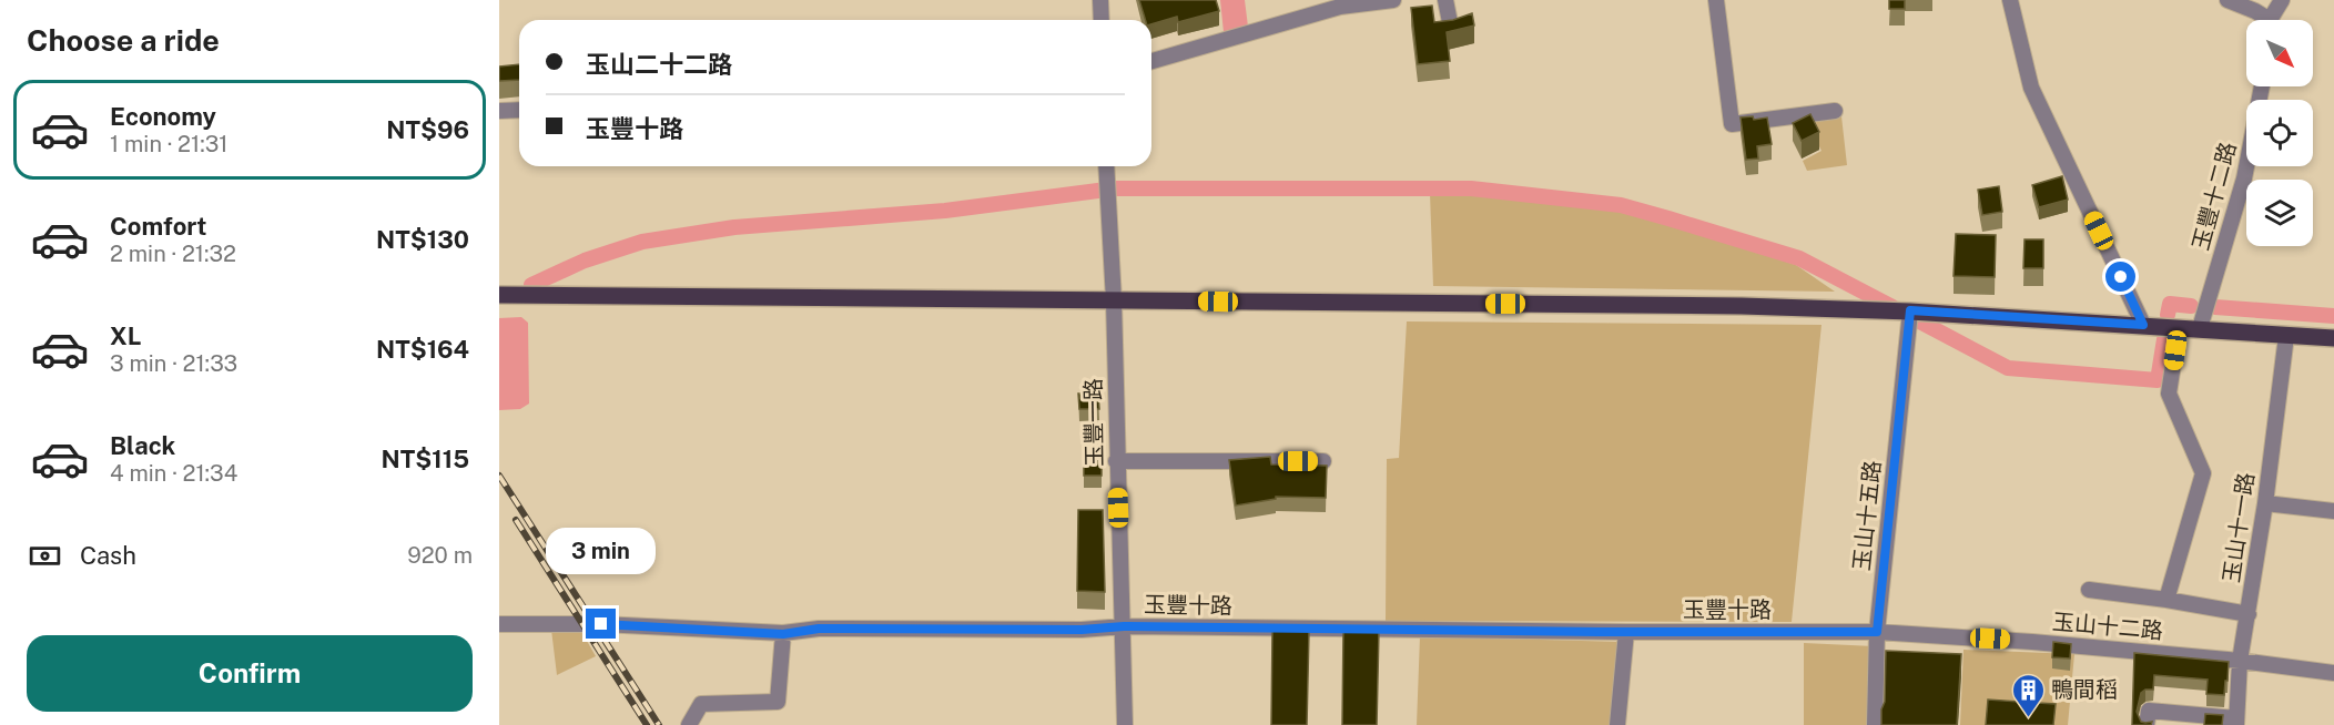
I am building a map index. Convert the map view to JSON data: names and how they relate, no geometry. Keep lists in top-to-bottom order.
{
  "streets": {
    "street": [
      "玉豐十二路",
      "玉豐一路",
      "玉山十五路",
      "玉山十一路",
      "玉豐十路",
      "玉山十二路"
    ]
  },
  "crossings": [
    ["玉豐一路", "玉豐十路"],
    ["玉山十五路", "玉豐十路"],
    ["玉山十五路", "玉山十二路"],
    ["玉山十一路", "玉山十二路"],
    ["玉豐十路", "玉山十二路"]
  ],
  "places": {
    "building": ["鴨間稻"]
  },
  "north": "bottom right",
  "page": {
    "heading": "Choose a ride",
    "banner": ["玉山二十二路", "玉豐十路"],
    "list": [
      {
        "name": "Economy",
        "note": "1 min · 21:31",
        "value": "NT$96"
      },
      {
        "name": "Comfort",
        "note": "2 min · 21:32",
        "value": "NT$130"
      },
      {
        "name": "XL",
        "note": "3 min · 21:33",
        "value": "NT$164"
      },
      {
        "name": "Black",
        "note": "4 min · 21:34",
        "value": "NT$115"
      }
    ],
    "pay": ["Cash", "920 m"],
    "bubble": "3 min",
    "buttons": "Confirm"
  }
}
